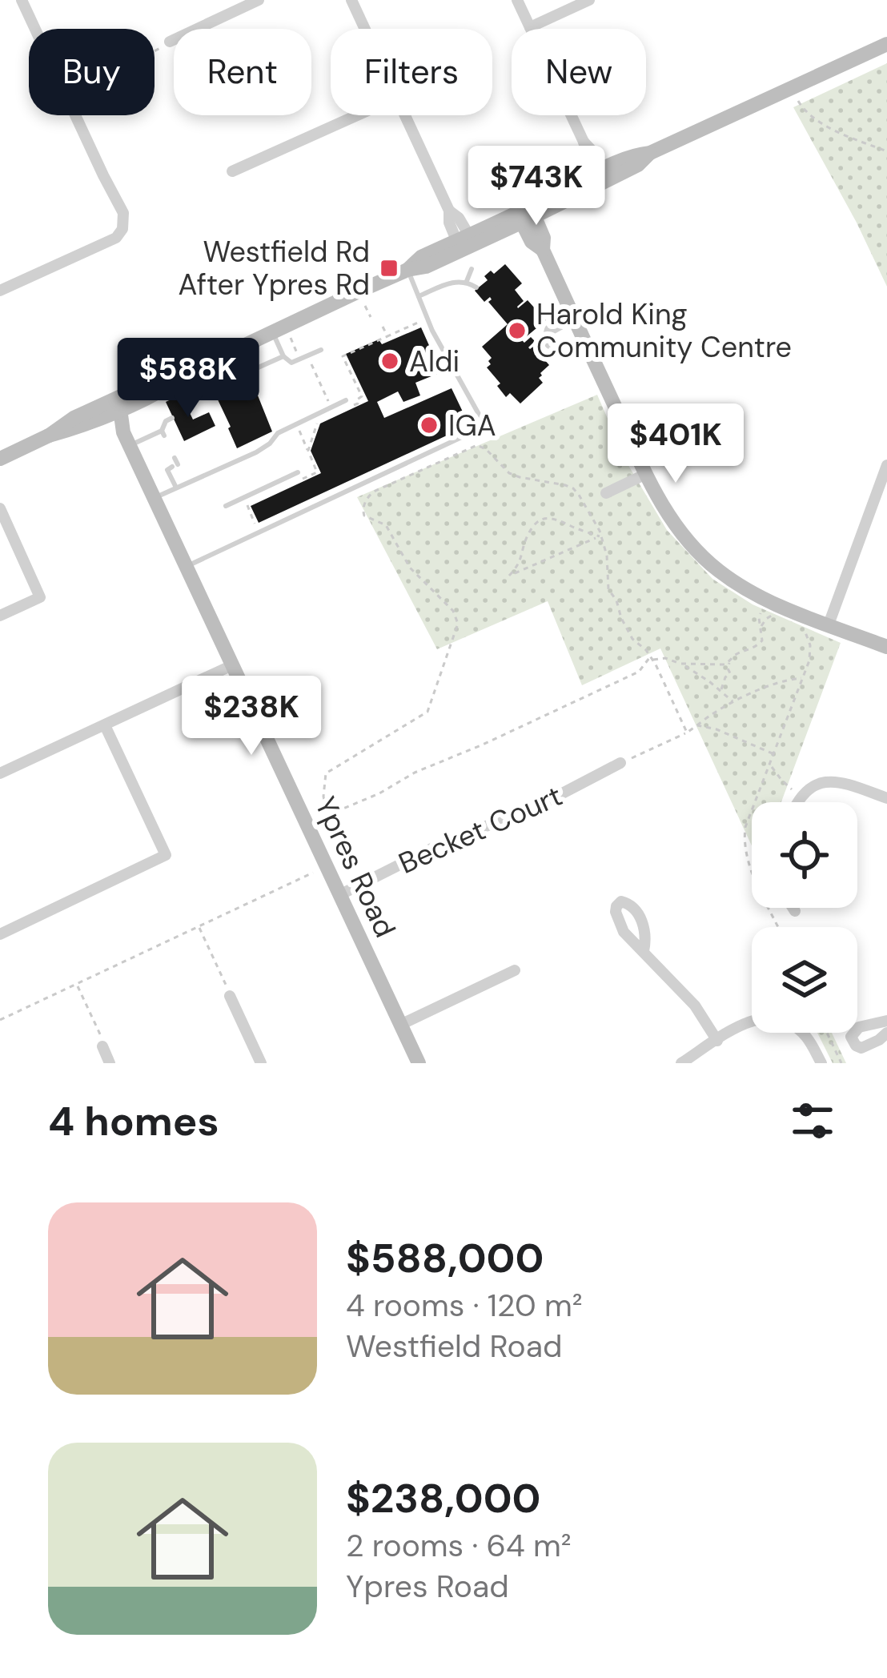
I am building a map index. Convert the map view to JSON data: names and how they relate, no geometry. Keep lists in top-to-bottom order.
{
  "streets": {
    "street": ["Becket Court", "Ypres Road"]
  },
  "crossings": [
    ["Becket Court", "Ypres Road"]
  ],
  "places": {
    "transit": ["Westfield Rd After Ypres Rd"],
    "other": ["Harold King Community Centre", "Aldi", "IGA"]
  },
  "page": {
    "chip": [
      "Buy",
      "Rent",
      "Filters",
      "New"
    ],
    "price": [
      "$743K",
      "$588K",
      "$401K",
      "$238K"
    ],
    "heading": "4 homes",
    "list": [
      {
        "name": "$588,000",
        "note": "4 rooms · 120 m² · Westfield Road"
      },
      {
        "name": "$238,000",
        "note": "2 rooms · 64 m² · Ypres Road"
      }
    ]
  }
}
